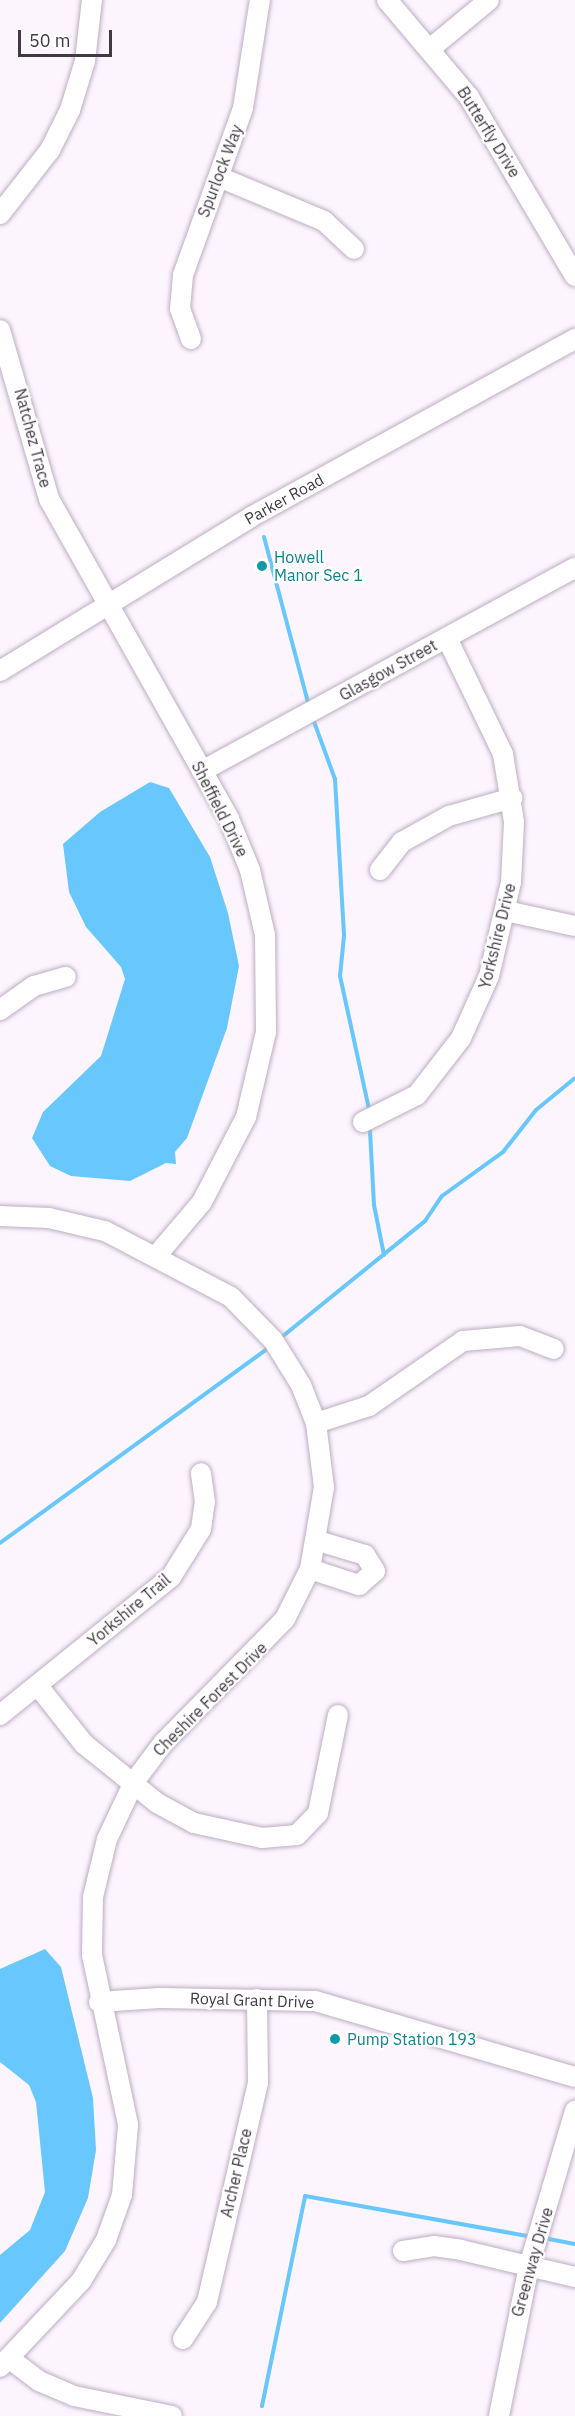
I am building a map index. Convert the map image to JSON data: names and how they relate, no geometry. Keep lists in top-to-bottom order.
{
  "streets": {
    "street": [
      "Butterfly Drive",
      "Spurlock Way",
      "Natchez Trace",
      "Parker Road",
      "Glasgow Street",
      "Sheffield Drive",
      "Yorkshire Drive",
      "Yorkshire Trail",
      "Cheshire Forest Drive",
      "Royal Grant Drive",
      "Archer Place",
      "Greenway Drive"
    ]
  },
  "crossings": [
    ["Natchez Trace", "Parker Road"],
    ["Natchez Trace", "Sheffield Drive"],
    ["Parker Road", "Sheffield Drive"],
    ["Glasgow Street", "Sheffield Drive"],
    ["Glasgow Street", "Yorkshire Drive"],
    ["Sheffield Drive", "Cheshire Forest Drive"],
    ["Cheshire Forest Drive", "Royal Grant Drive"],
    ["Royal Grant Drive", "Archer Place"]
  ],
  "places": ["Howell Manor Sec 1", "Pump Station 193"],
  "scale_bar": "50 m"
}
